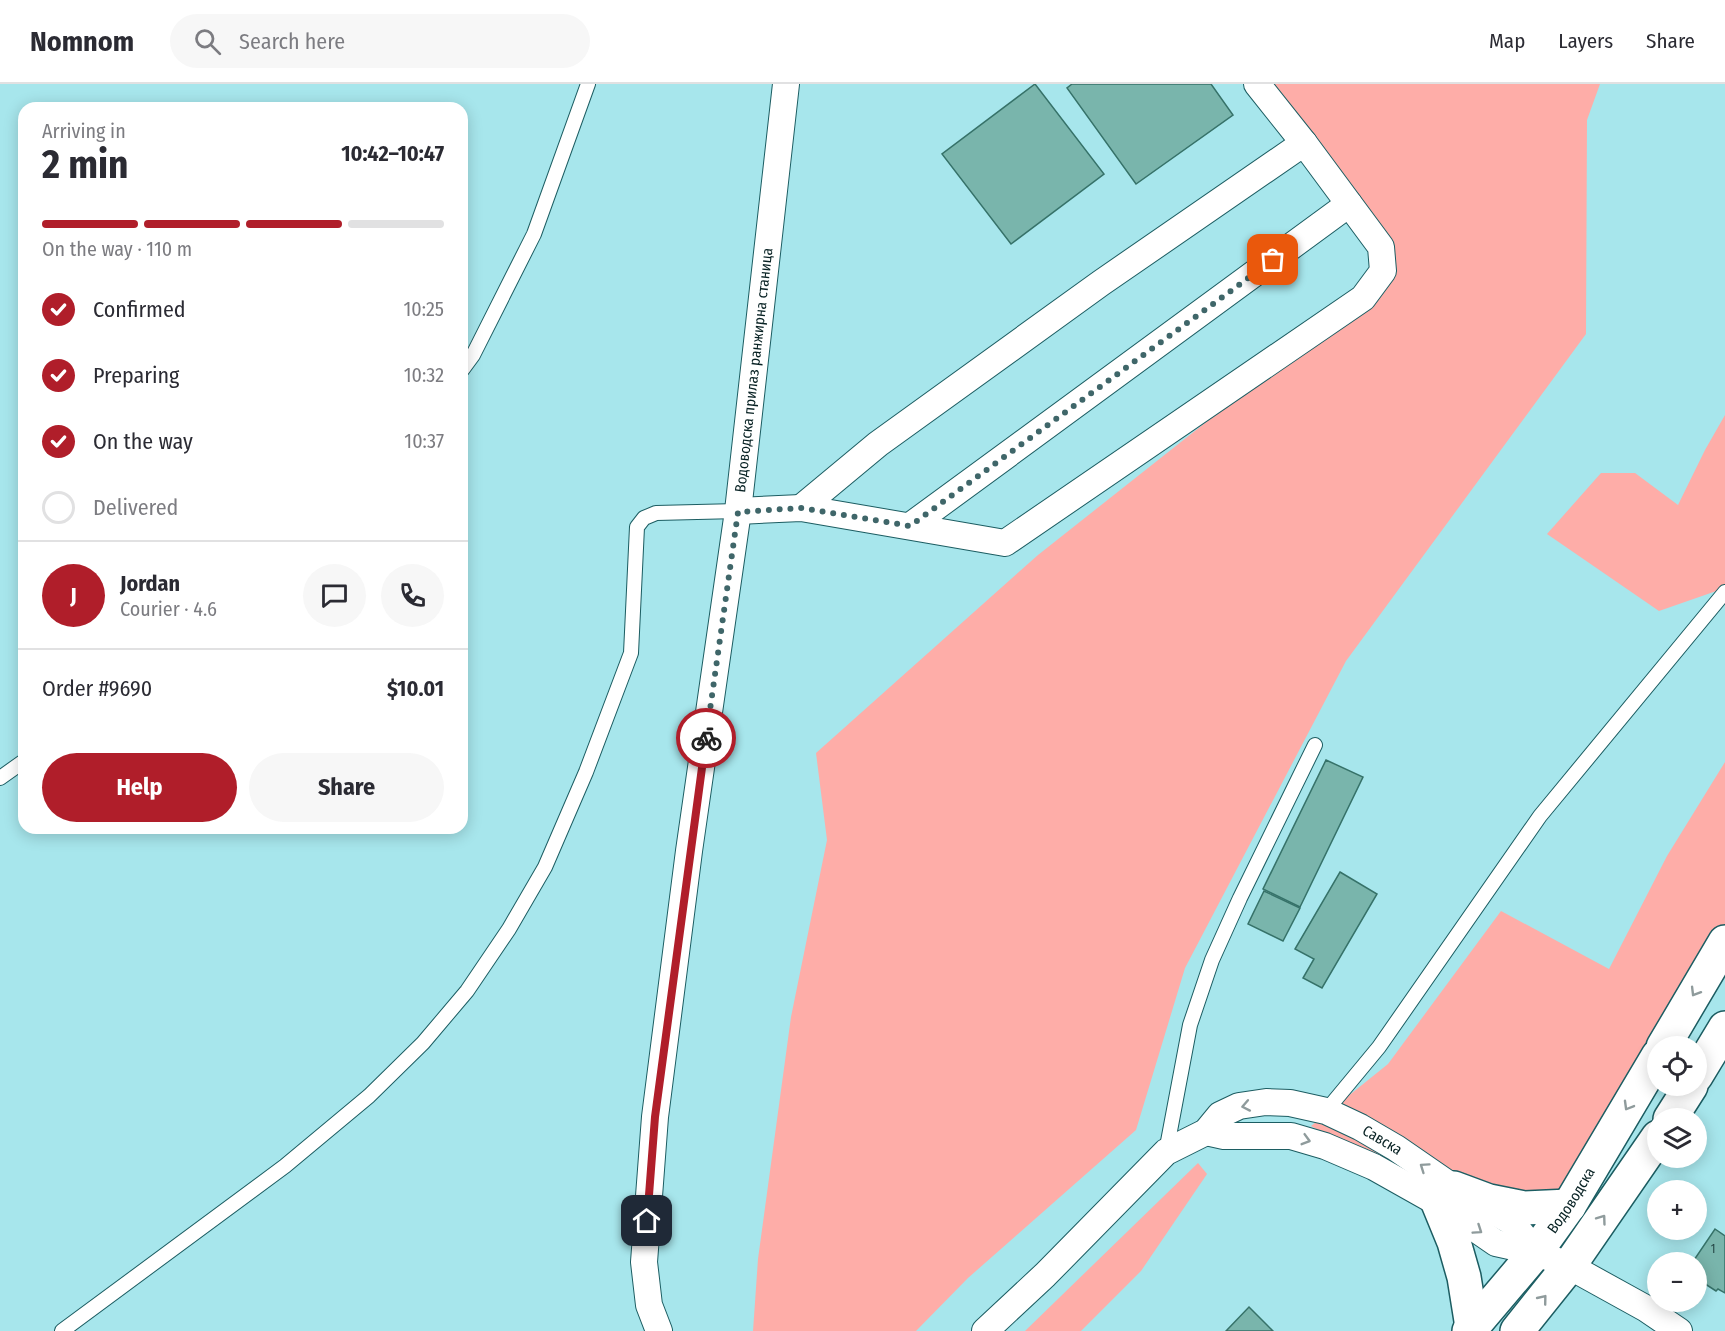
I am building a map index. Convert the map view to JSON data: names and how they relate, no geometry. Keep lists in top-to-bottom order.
{
  "streets": {
    "main road": ["Водоводска"],
    "street": ["Водоводска прилаз ранжирна станица", "Савска"]
  },
  "crossings": [
    ["Савска", "Водоводска"]
  ],
  "house_numbers": ["1"],
  "page": {
    "header": "Nomnom",
    "search": "Search here",
    "nav": ["Map", "Layers", "Share"],
    "heading": ["2 min", "Arriving in", "10:42–10:47"],
    "panel": [
      "Jordan",
      "Courier · 4.6",
      "Order #9690",
      "$10.01"
    ],
    "bar": "On the way · 110 m",
    "list": [
      ["Confirmed", "10:25"],
      ["Preparing", "10:32"],
      ["On the way", "10:37"],
      "Delivered"
    ],
    "round": "J",
    "buttons": ["Help", "Share"],
    "map_buttons": ["+", "−"]
  }
}
